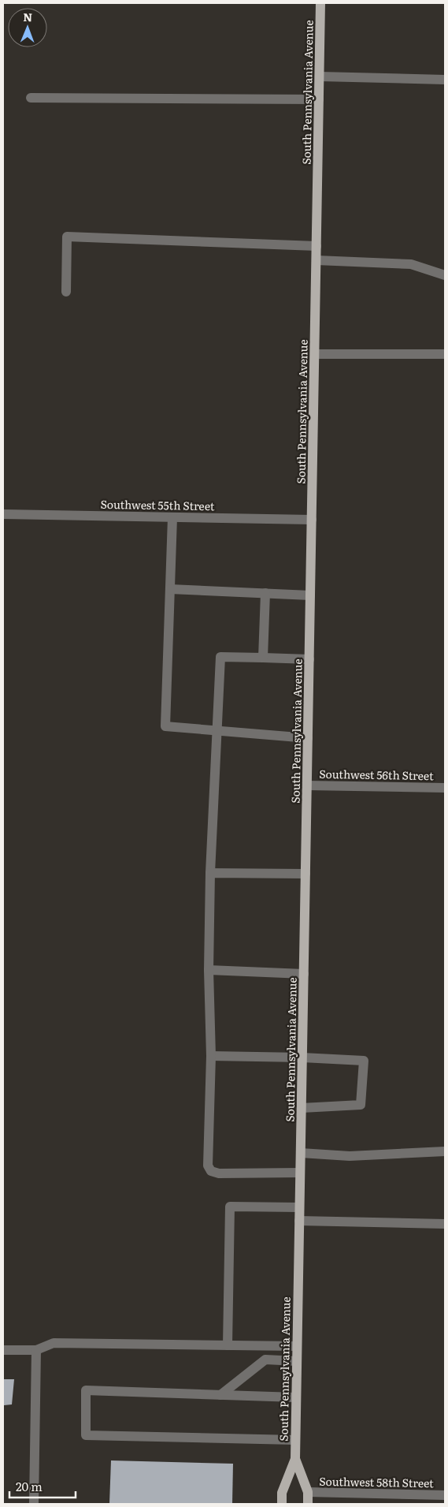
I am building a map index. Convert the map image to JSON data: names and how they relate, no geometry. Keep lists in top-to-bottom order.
{
  "streets": {
    "main road": ["South Pennsylvania Avenue"],
    "street": ["Southwest 55th Street", "Southwest 56th Street", "Southwest 58th Street"]
  },
  "crossings": [
    ["South Pennsylvania Avenue", "Southwest 55th Street"],
    ["South Pennsylvania Avenue", "Southwest 56th Street"],
    ["South Pennsylvania Avenue", "Southwest 58th Street"]
  ],
  "scale_bar": "20 m",
  "north": "top"
}
